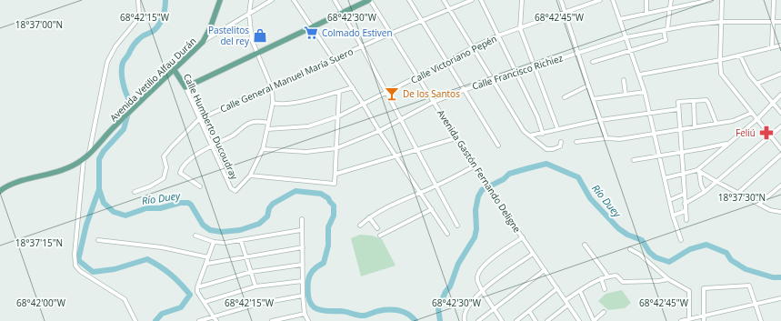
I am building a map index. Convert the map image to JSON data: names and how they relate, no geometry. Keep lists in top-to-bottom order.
{
  "streets": {
    "main road": ["Avenida Vetilio Alfau Durán", "Calle Humberto Ducoudray"],
    "street": [
      "Calle Victoriano Pepén",
      "Calle Francisco Richiez",
      "Calle General Manuel María Suero",
      "Avenida Gastón Fernando Deligne"
    ]
  },
  "crossings": [
    ["Calle Victoriano Pepén", "Avenida Gastón Fernando Deligne"],
    ["Calle Francisco Richiez", "Avenida Gastón Fernando Deligne"],
    ["Avenida Vetilio Alfau Durán", "Calle Humberto Ducoudray"],
    ["Calle General Manuel María Suero", "Calle Humberto Ducoudray"],
    ["Calle General Manuel María Suero", "Avenida Gastón Fernando Deligne"]
  ],
  "water": ["Río Duey"],
  "places": {
    "supermarket": ["Colmado Estiven"],
    "shop": ["Pastelitos del rey"],
    "bar": ["De los Santos"],
    "pharmacy": ["Feliú"]
  },
  "coordinates": [
    "68°42'15\"W",
    "68°42'30\"W",
    "68°42'45\"W",
    "18°37'00\"N",
    "18°37'30\"N",
    "18°37'15\"N",
    "68°42'00\"W"
  ]
}
